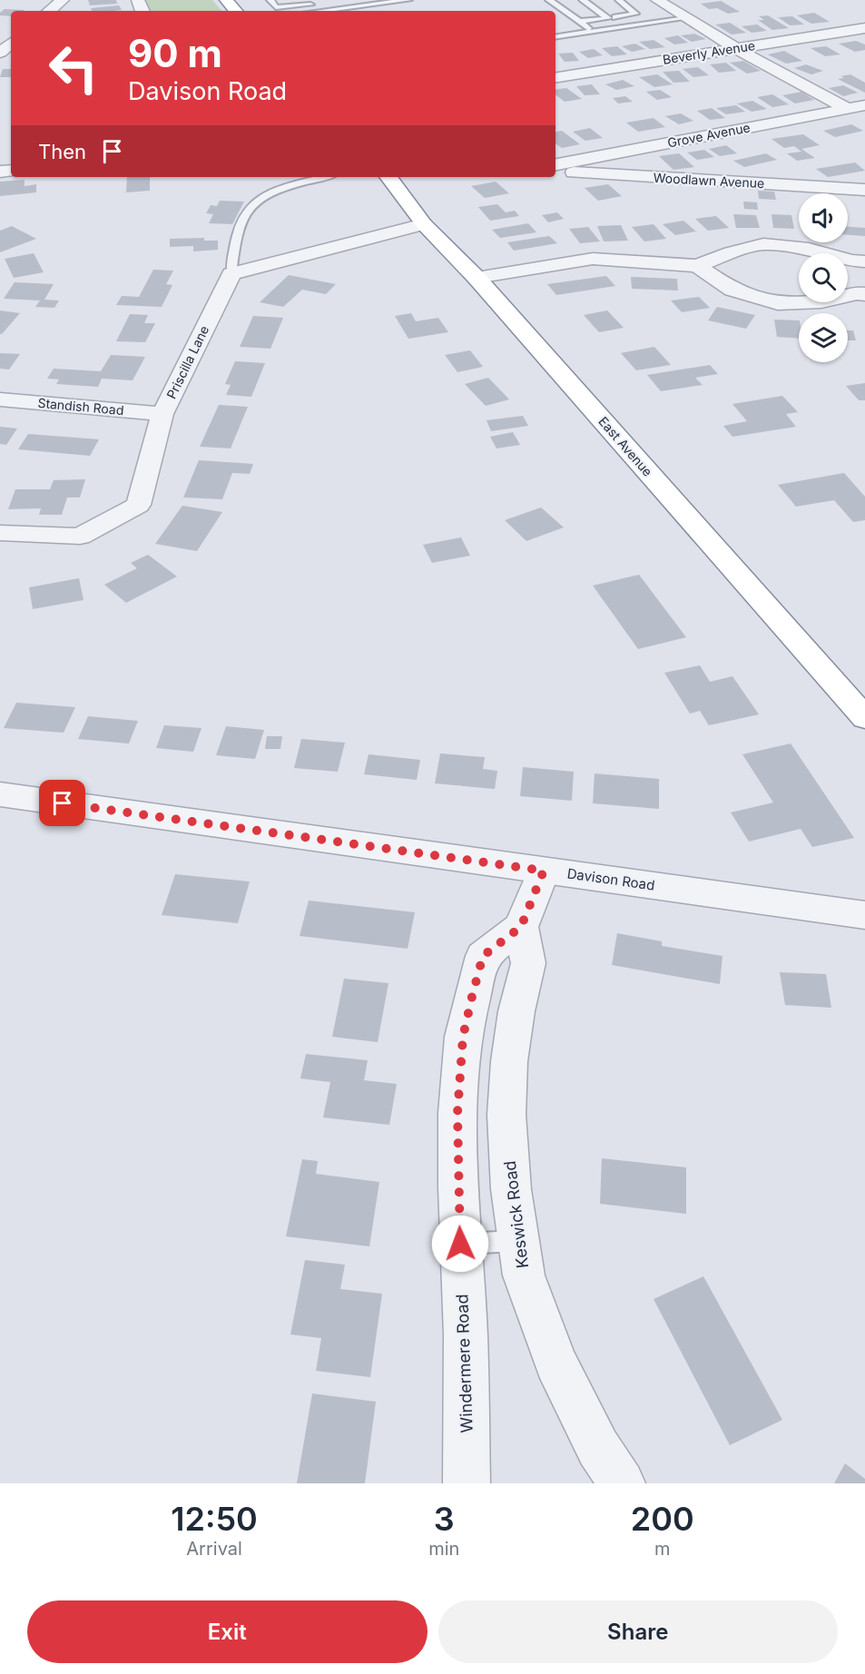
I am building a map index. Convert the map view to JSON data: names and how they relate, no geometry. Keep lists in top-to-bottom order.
{
  "streets": {
    "highway": ["East Avenue"],
    "street": [
      "Beverly Avenue",
      "Grove Avenue",
      "Woodlawn Avenue",
      "Priscilla Lane",
      "Standish Road",
      "Davison Road",
      "Keswick Road",
      "Windermere Road"
    ]
  },
  "crossings": [
    ["Priscilla Lane", "Standish Road"]
  ],
  "page": {
    "turn": ["90 m", "Davison Road"],
    "then": "Then",
    "eta": [
      "12:50",
      "Arrival",
      "3",
      "min",
      "200",
      "m"
    ],
    "buttons": ["Exit", "Share"]
  }
}
